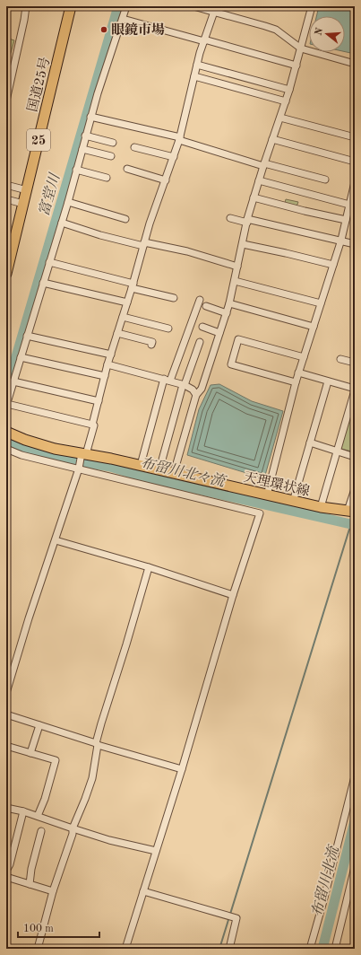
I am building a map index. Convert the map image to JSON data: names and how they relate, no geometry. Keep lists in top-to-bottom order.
{
  "streets": {
    "main road": ["国道25号", "25", "天理環状線"]
  },
  "water": ["富堂川", "布留川北々流", "布留川北流"],
  "places": ["眼鏡市場"],
  "scale_bar": "100 m",
  "north": "left"
}
